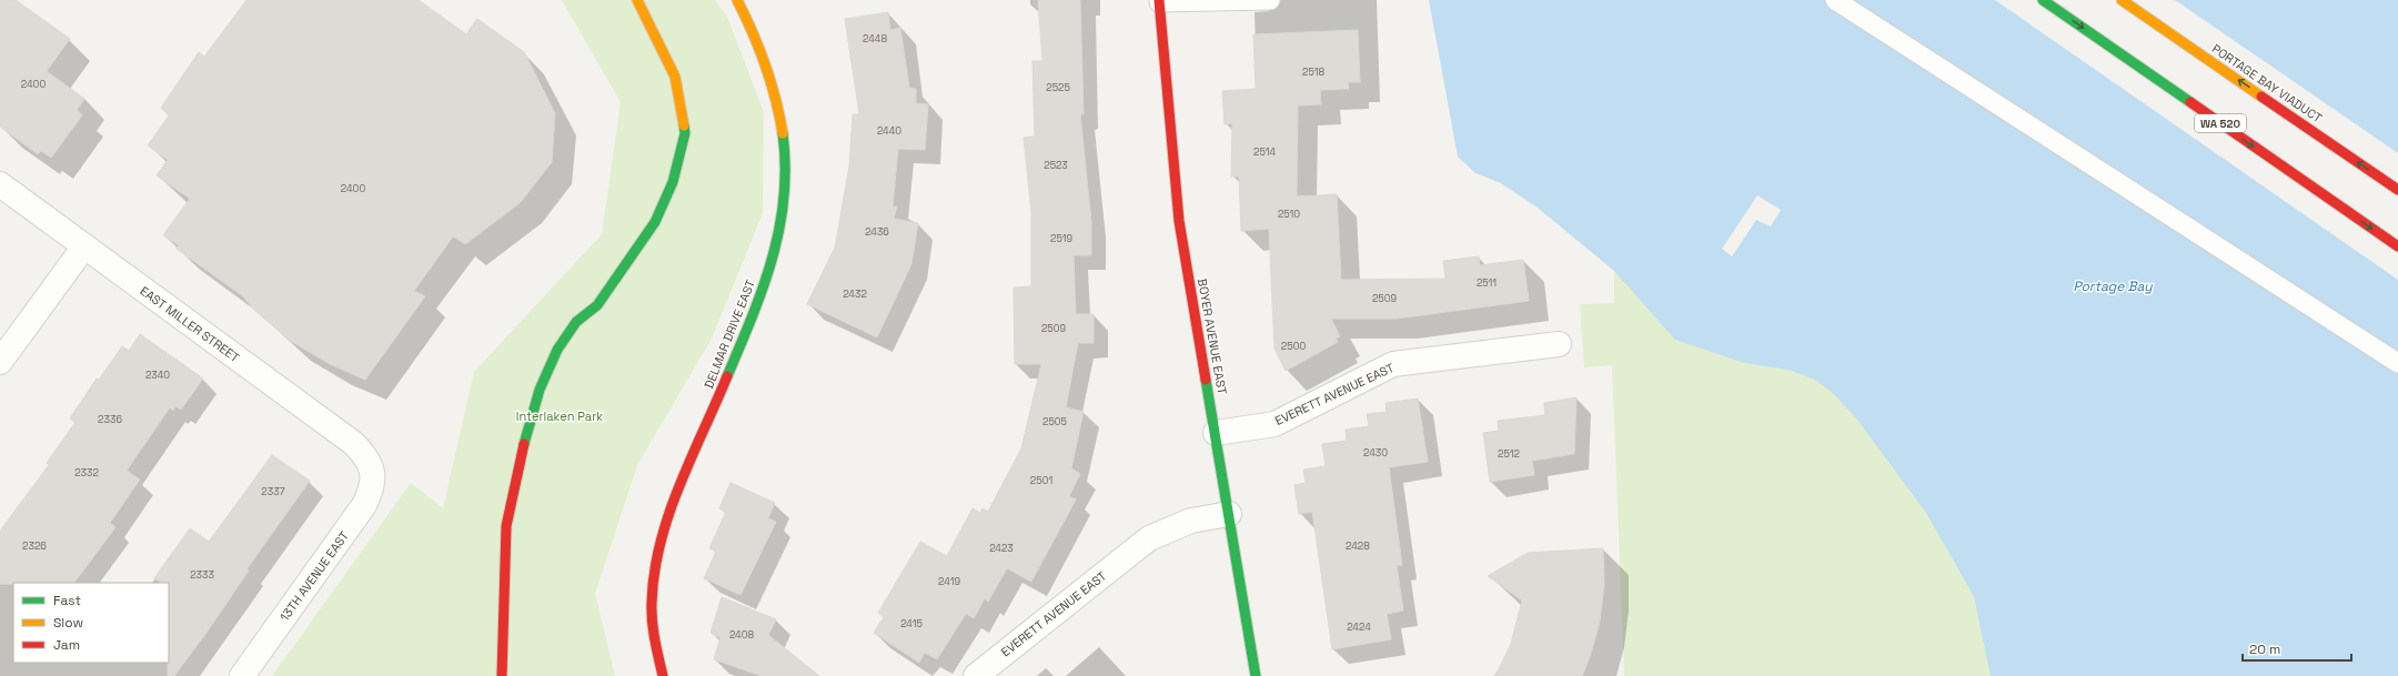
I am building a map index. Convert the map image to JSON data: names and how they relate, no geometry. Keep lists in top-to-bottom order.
{
  "streets": {
    "main road": [
      "PORTAGE BAY VIADUCT",
      "WA 520",
      "DELMAR DRIVE EAST",
      "BOYER AVENUE EAST"
    ],
    "street": ["EAST MILLER STREET", "EVERETT AVENUE EAST", "13TH AVENUE EAST"]
  },
  "crossings": [
    ["EAST MILLER STREET", "13TH AVENUE EAST"],
    ["BOYER AVENUE EAST", "EVERETT AVENUE EAST"]
  ],
  "water": ["Portage Bay"],
  "parks": ["Interlaken Park"],
  "house_numbers": [
    "2448",
    "2518",
    "2400",
    "2525",
    "2440",
    "2514",
    "2523",
    "2400",
    "2510",
    "2436",
    "2519",
    "2511",
    "2432",
    "2509",
    "2509",
    "2500",
    "2340",
    "2336",
    "2505",
    "2430",
    "2512",
    "2332",
    "2501",
    "2337",
    "2326",
    "2428",
    "2423",
    "2333",
    "2419",
    "2415",
    "2424",
    "2408"
  ],
  "legend": ["Fast", "Slow", "Jam"],
  "scale_bar": "20 m"
}
